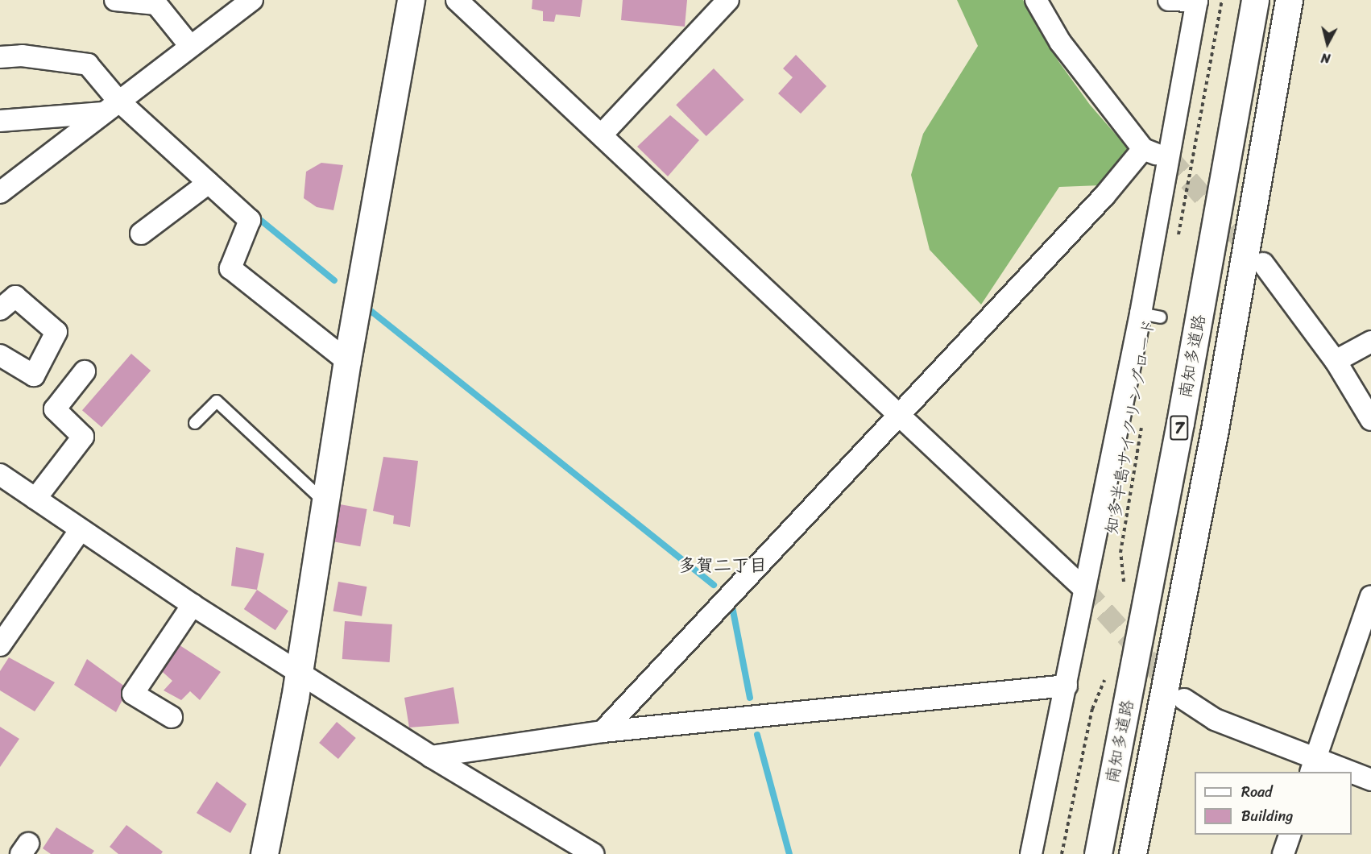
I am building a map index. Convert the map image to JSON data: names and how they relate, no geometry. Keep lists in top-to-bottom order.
{
  "streets": {
    "main road": ["南知多道路", "7"],
    "path": ["知多半島サイクリングロード"]
  },
  "districts": ["多賀二丁目"],
  "legend": ["Road", "Building"],
  "north": "bottom"
}
